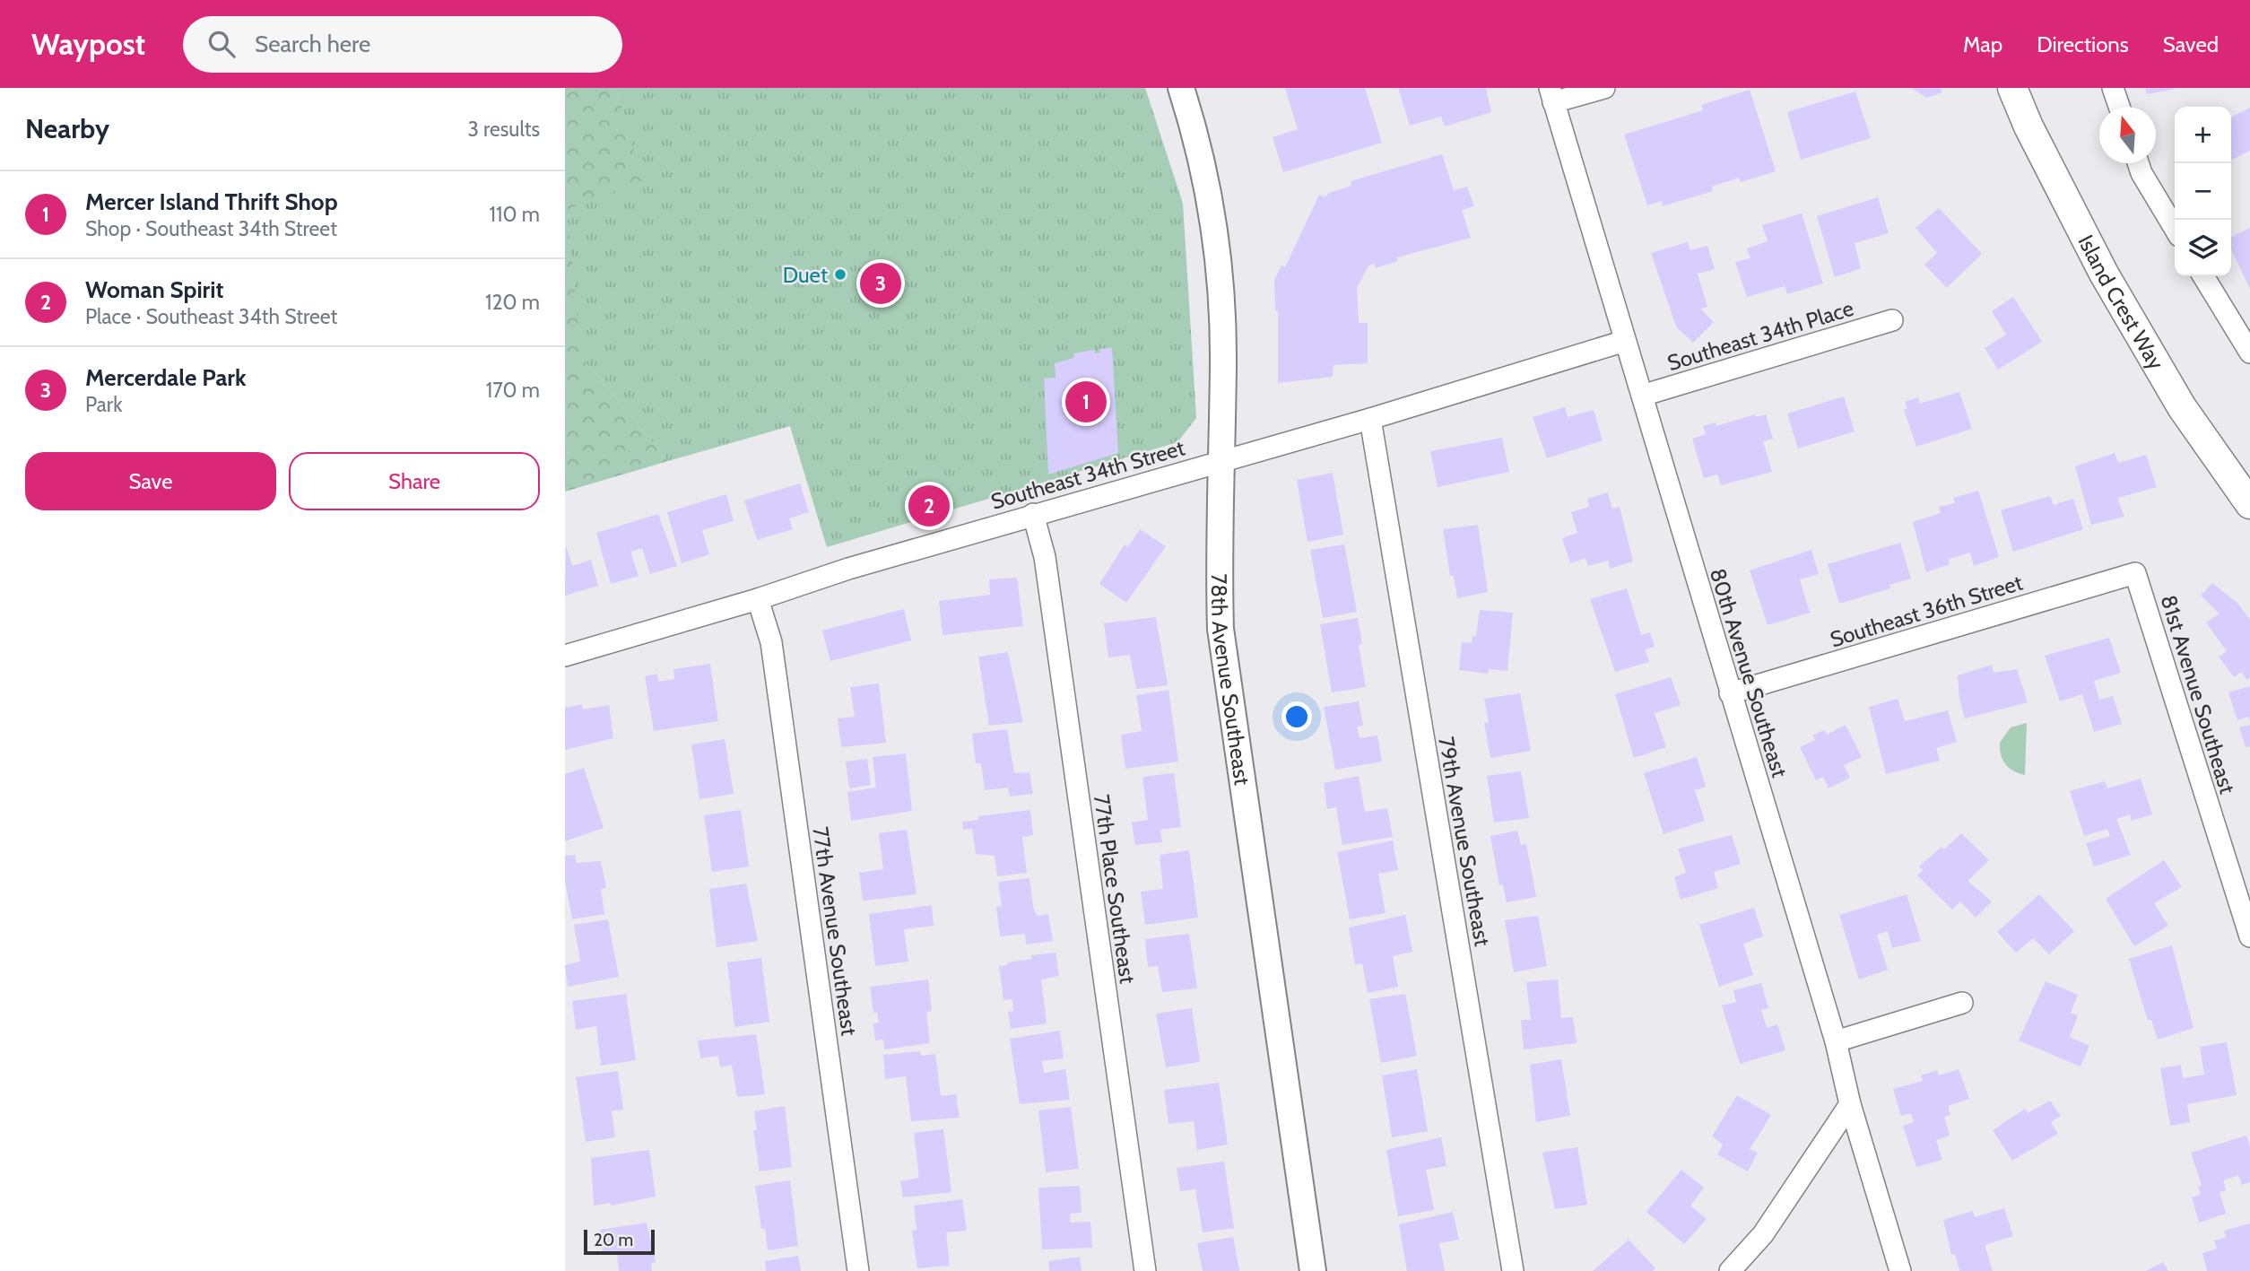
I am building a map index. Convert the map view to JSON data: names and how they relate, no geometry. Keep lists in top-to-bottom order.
{
  "streets": {
    "main road": ["Island Crest Way"],
    "street": [
      "Southeast 34th Place",
      "Southeast 34th Street",
      "Southeast 36th Street",
      "80th Avenue Southeast",
      "78th Avenue Southeast",
      "81st Avenue Southeast",
      "79th Avenue Southeast",
      "77th Place Southeast",
      "77th Avenue Southeast"
    ]
  },
  "crossings": [
    ["Southeast 34th Place", "80th Avenue Southeast"],
    ["Southeast 34th Street", "80th Avenue Southeast"],
    ["Southeast 34th Street", "78th Avenue Southeast"],
    ["Southeast 34th Street", "79th Avenue Southeast"],
    ["Southeast 34th Street", "77th Place Southeast"],
    ["Southeast 34th Street", "77th Avenue Southeast"],
    ["Southeast 36th Street", "80th Avenue Southeast"],
    ["Southeast 36th Street", "81st Avenue Southeast"]
  ],
  "places": ["Duet"],
  "scale_bar": "20 m",
  "north": "top",
  "page": {
    "header": "Waypost",
    "search": "Search here",
    "nav": ["Map", "Directions", "Saved"],
    "heading": ["Nearby", "3 results"],
    "map_buttons": ["+", "−"],
    "list": [
      {
        "mark": "1",
        "name": "Mercer Island Thrift Shop",
        "note": "Shop · Southeast 34th Street",
        "value": "110 m"
      },
      {
        "mark": "2",
        "name": "Woman Spirit",
        "note": "Place · Southeast 34th Street",
        "value": "120 m"
      },
      {
        "mark": "3",
        "name": "Mercerdale Park",
        "note": "Park",
        "value": "170 m"
      }
    ],
    "pins": ["3", "1", "2"],
    "buttons": ["Save", "Share"],
    "scale": "20 m"
  }
}
